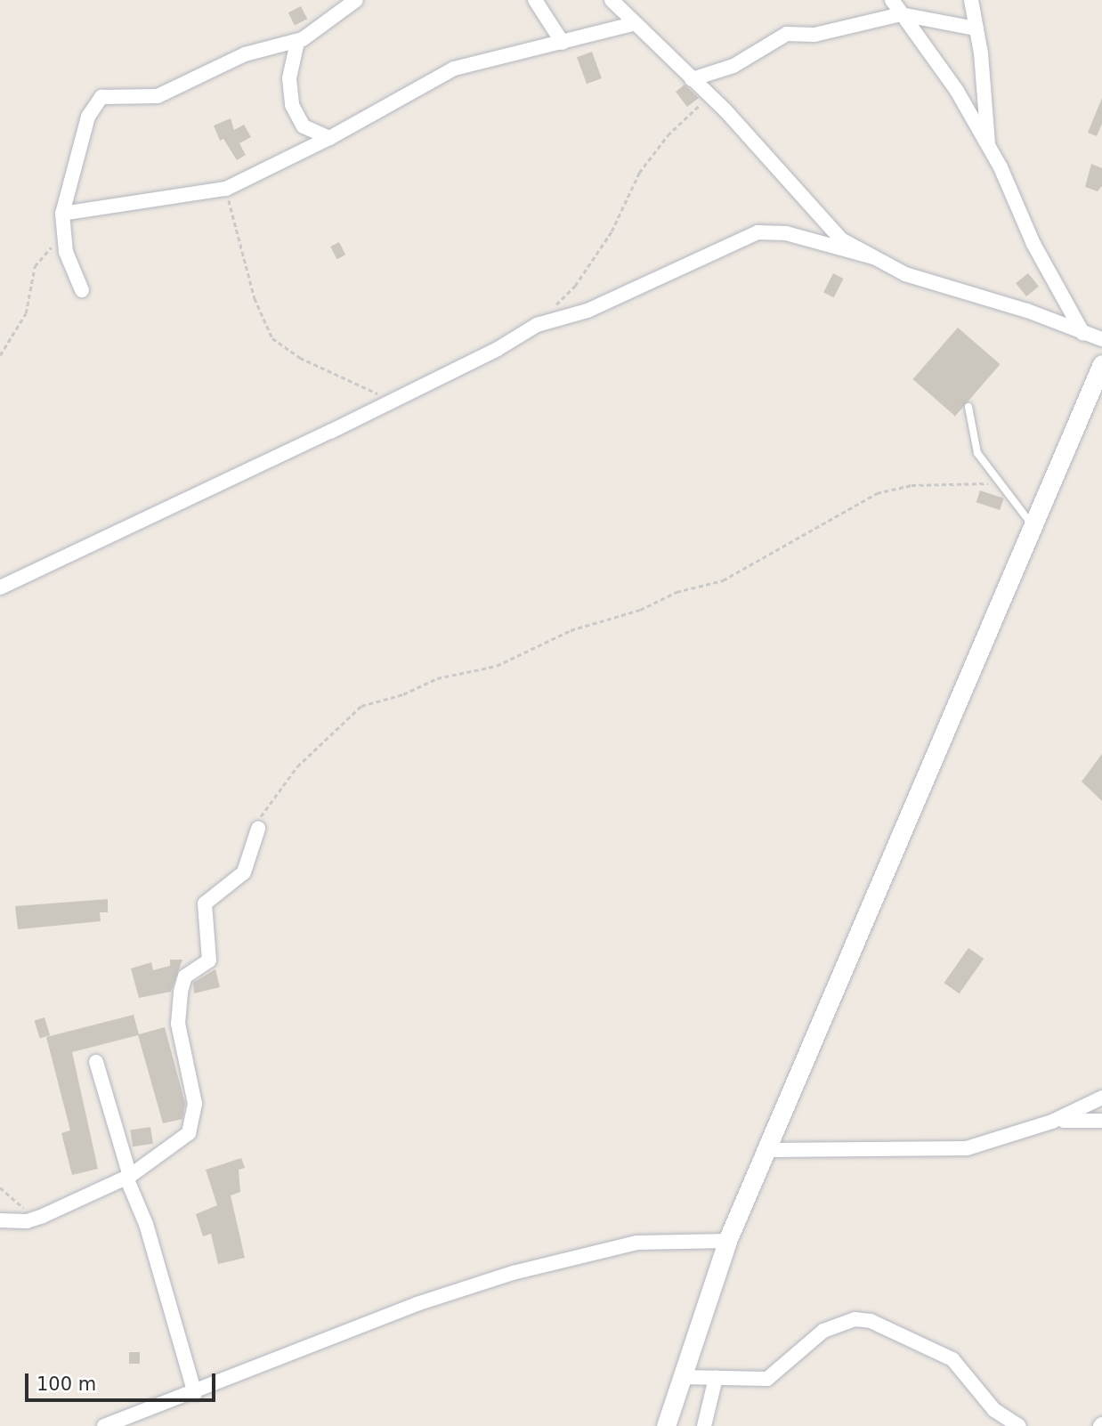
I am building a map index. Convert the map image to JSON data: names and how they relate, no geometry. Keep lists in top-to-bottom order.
{
  "scale_bar": "100 m"
}
